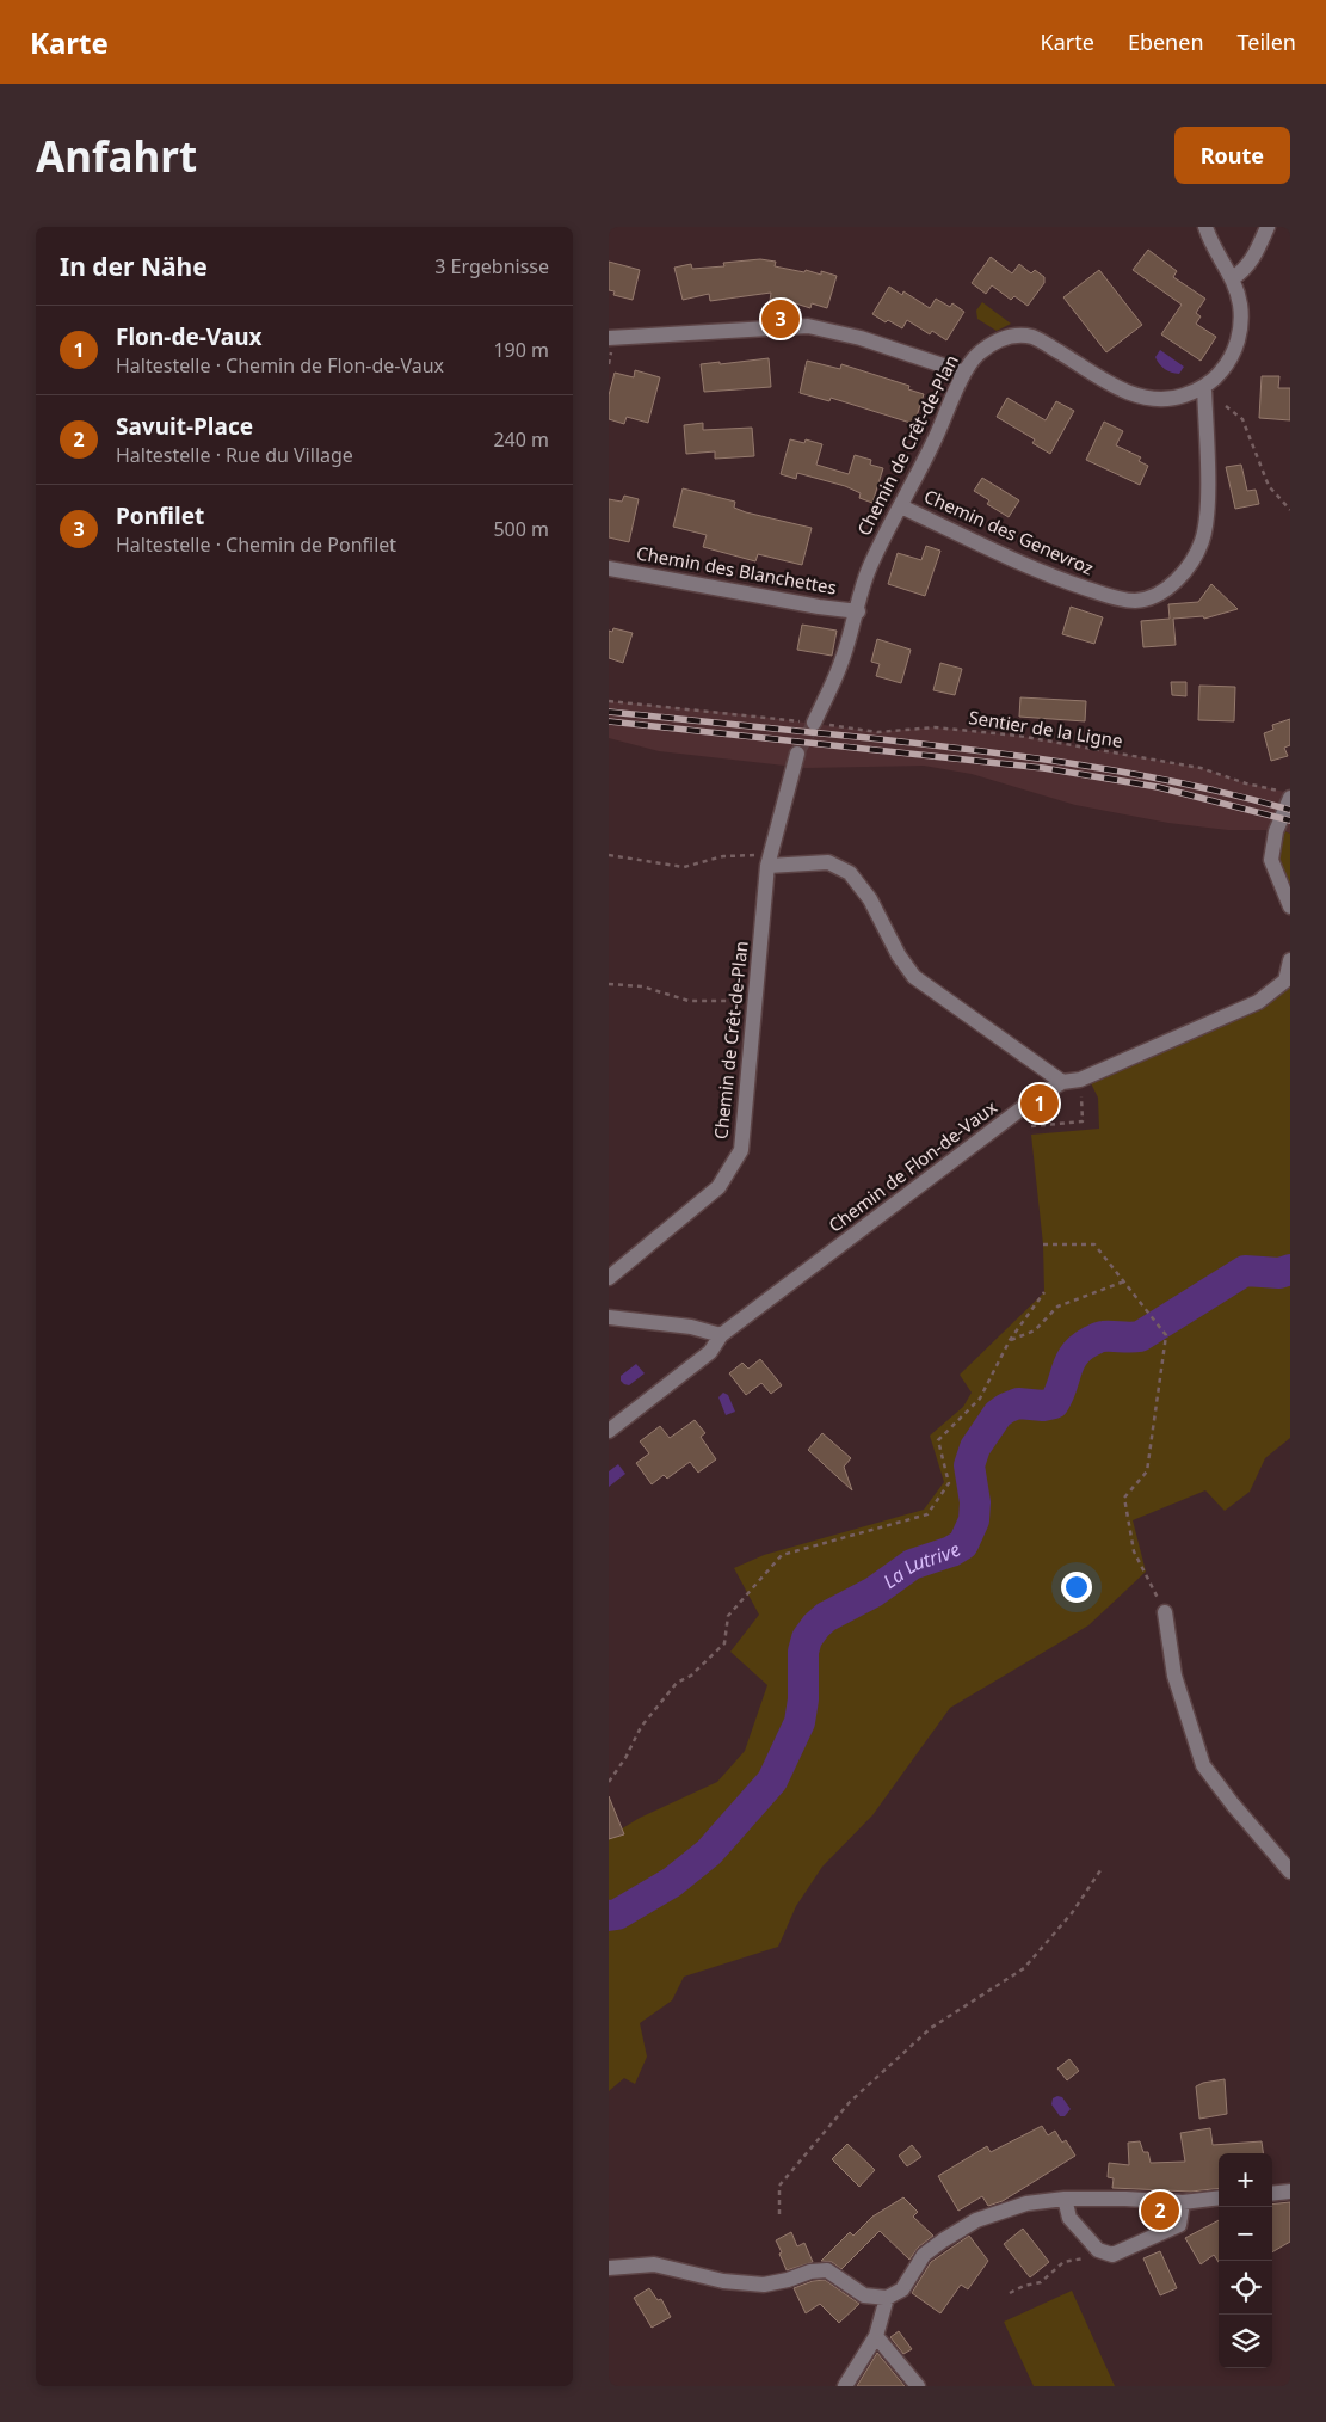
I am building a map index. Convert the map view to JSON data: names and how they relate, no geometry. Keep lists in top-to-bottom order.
{
  "streets": {
    "street": [
      "Chemin de Crêt-de-Plan",
      "Chemin des Genevroz",
      "Chemin des Blanchettes",
      "Chemin de Flon-de-Vaux"
    ],
    "path": ["Sentier de la Ligne"]
  },
  "crossings": [
    ["Chemin de Crêt-de-Plan", "Chemin des Genevroz"],
    ["Chemin de Crêt-de-Plan", "Chemin des Blanchettes"],
    ["Chemin de Crêt-de-Plan", "Sentier de la Ligne"]
  ],
  "water": ["La Lutrive"],
  "page": {
    "header": "Karte",
    "nav": ["Karte", "Ebenen", "Teilen"],
    "buttons": "Route",
    "title": "Anfahrt",
    "heading": ["In der Nähe", "3 Ergebnisse"],
    "pins": ["3", "1", "2"],
    "list": [
      {
        "mark": "1",
        "name": "Flon-de-Vaux",
        "note": "Haltestelle · Chemin de Flon-de-Vaux",
        "value": "190 m"
      },
      {
        "mark": "2",
        "name": "Savuit-Place",
        "note": "Haltestelle · Rue du Village",
        "value": "240 m"
      },
      {
        "mark": "3",
        "name": "Ponfilet",
        "note": "Haltestelle · Chemin de Ponfilet",
        "value": "500 m"
      }
    ],
    "map_buttons": ["+", "−"]
  }
}
